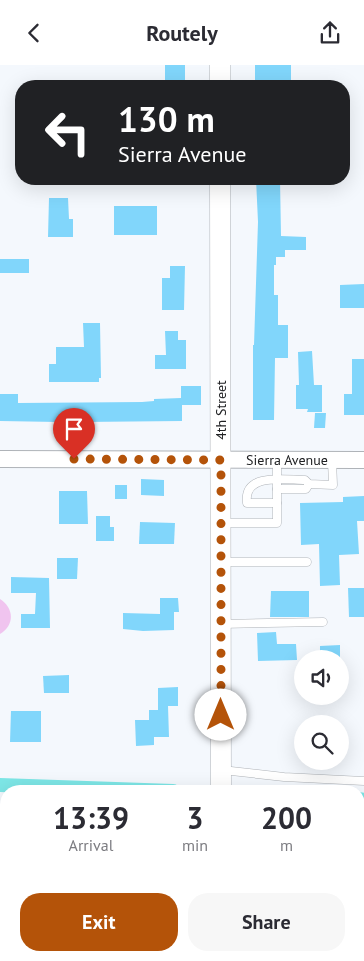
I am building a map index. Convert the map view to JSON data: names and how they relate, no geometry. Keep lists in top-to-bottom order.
{
  "streets": {
    "street": ["4th Street", "Sierra Avenue"]
  },
  "crossings": [
    ["4th Street", "Sierra Avenue"]
  ],
  "page": {
    "header": "Routely",
    "turn": ["130 m", "Sierra Avenue"],
    "eta": [
      "13:39",
      "Arrival",
      "3",
      "min",
      "200",
      "m"
    ],
    "buttons": ["Exit", "Share"]
  }
}
